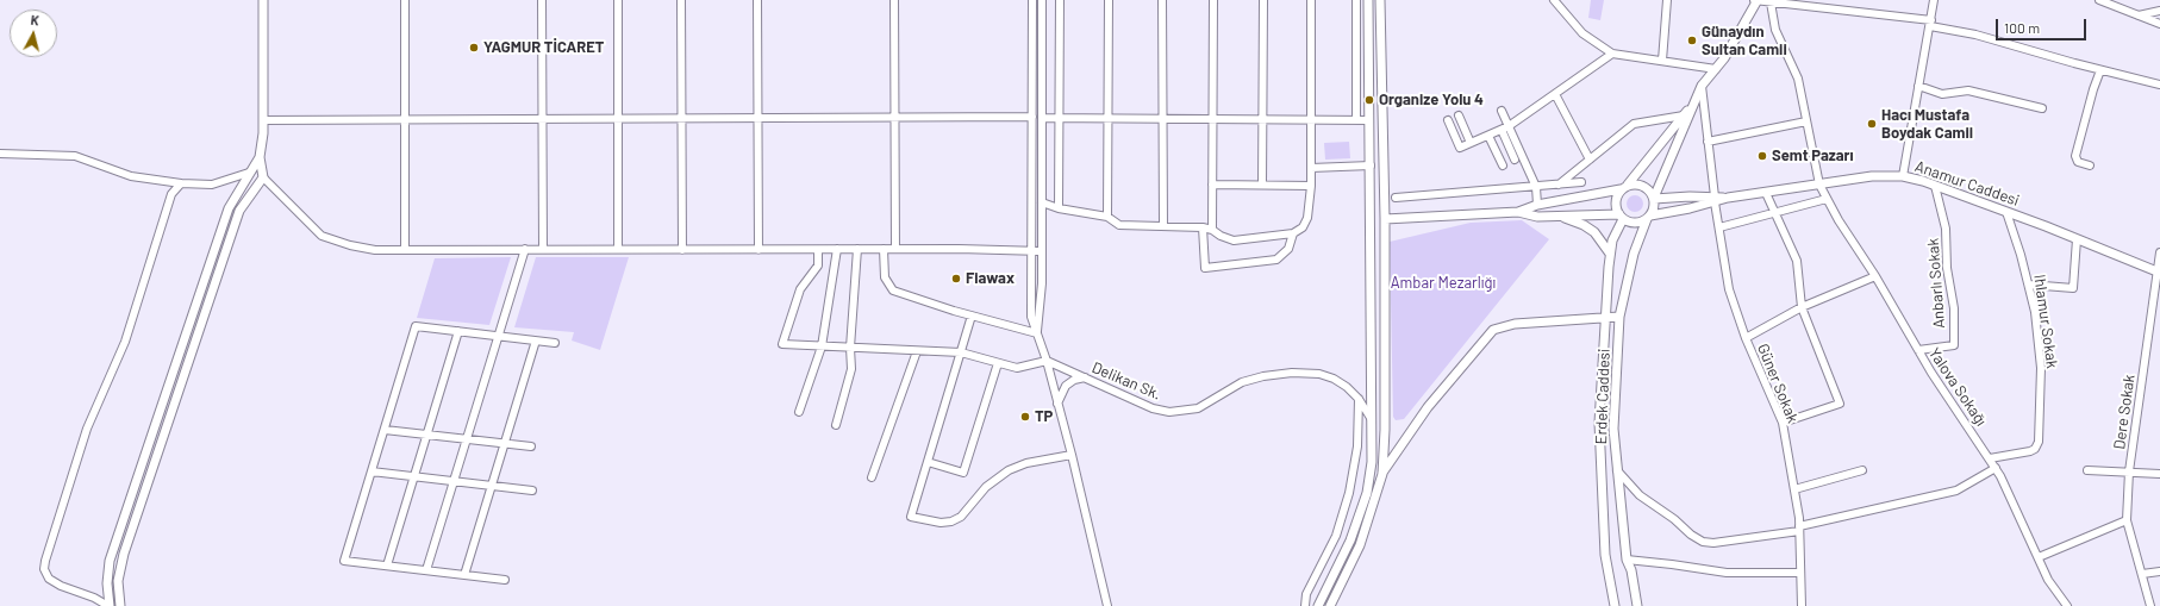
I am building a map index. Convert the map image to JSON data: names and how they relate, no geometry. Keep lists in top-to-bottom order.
{
  "streets": {
    "street": [
      "Anamur Caddesi",
      "Anbarlı Sokak",
      "Ihlamur Sokak",
      "Delikan Sk.",
      "Güner Sokak",
      "Yalova Sokağı",
      "Erdek Caddesi",
      "Dere Sokak"
    ]
  },
  "crossings": [
    ["Anamur Caddesi", "Anbarlı Sokak"],
    ["Anamur Caddesi", "Ihlamur Sokak"],
    ["Anamur Caddesi", "Güner Sokak"],
    ["Anamur Caddesi", "Yalova Sokağı"],
    ["Anamur Caddesi", "Dere Sokak"],
    ["Anbarlı Sokak", "Yalova Sokağı"],
    ["Ihlamur Sokak", "Yalova Sokağı"]
  ],
  "parks": ["Ambar Mezarlığı"],
  "places": [
    "Günaydın Sultan Camii",
    "YAGMUR TİCARET",
    "Organize Yolu 4",
    "Hacı Mustafa Boydak Camii",
    "Semt Pazarı",
    "Fiawax",
    "TP"
  ],
  "scale_bar": "100 m",
  "north": "top"
}
